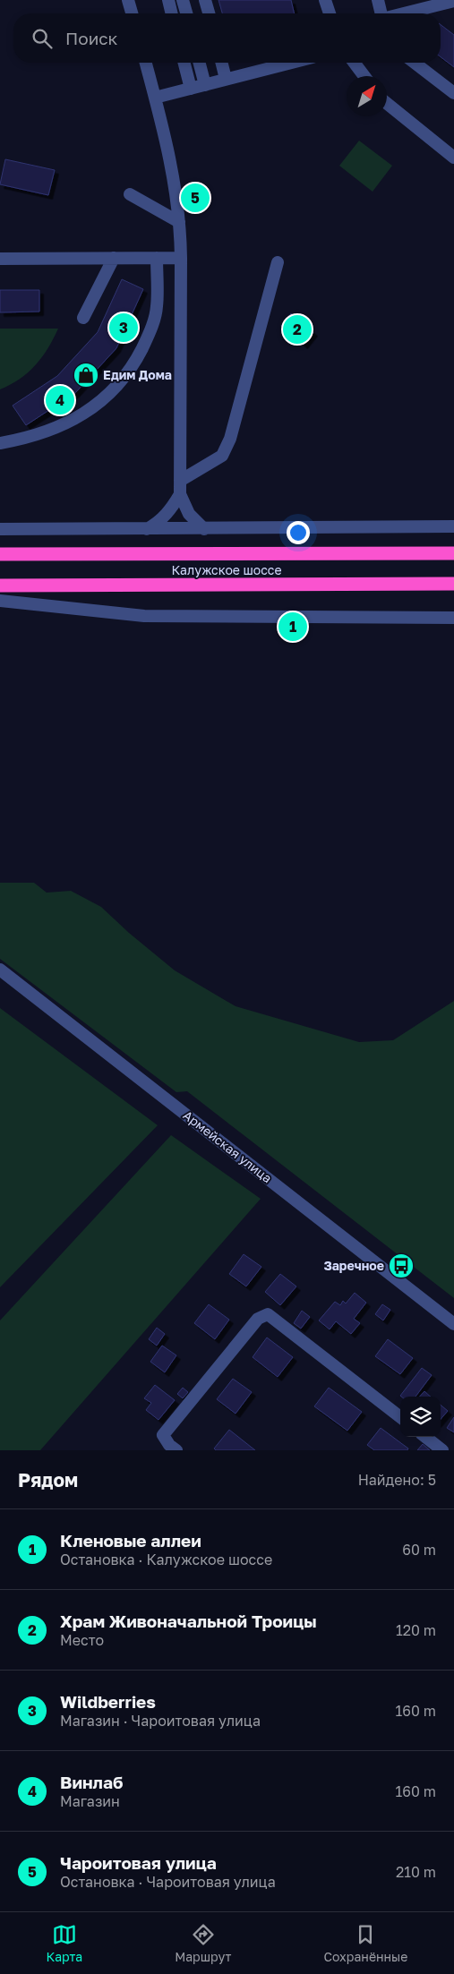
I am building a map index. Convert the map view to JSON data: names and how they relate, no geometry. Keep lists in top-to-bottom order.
{
  "streets": {
    "highway": ["Калужское шоссе"],
    "street": ["Армейская улица"]
  },
  "places": {
    "shop": ["Едим Дома"],
    "bus stop": ["Заречное"]
  },
  "north": "top right",
  "page": {
    "search": "Поиск",
    "pins": [
      "5",
      "3",
      "2",
      "4",
      "1"
    ],
    "heading": ["Рядом", "Найдено: 5"],
    "list": [
      {
        "mark": "1",
        "name": "Кленовые аллеи",
        "note": "Остановка · Калужское шоссе",
        "value": "60 m"
      },
      {
        "mark": "2",
        "name": "Храм Живоначальной Троицы",
        "note": "Место",
        "value": "120 m"
      },
      {
        "mark": "3",
        "name": "Wildberries",
        "note": "Магазин · Чароитовая улица",
        "value": "160 m"
      },
      {
        "mark": "4",
        "name": "Винлаб",
        "note": "Магазин",
        "value": "160 m"
      },
      {
        "mark": "5",
        "name": "Чароитовая улица",
        "note": "Остановка · Чароитовая улица",
        "value": "210 m"
      }
    ],
    "nav": ["Карта", "Маршрут", "Сохранённые"]
  }
}
